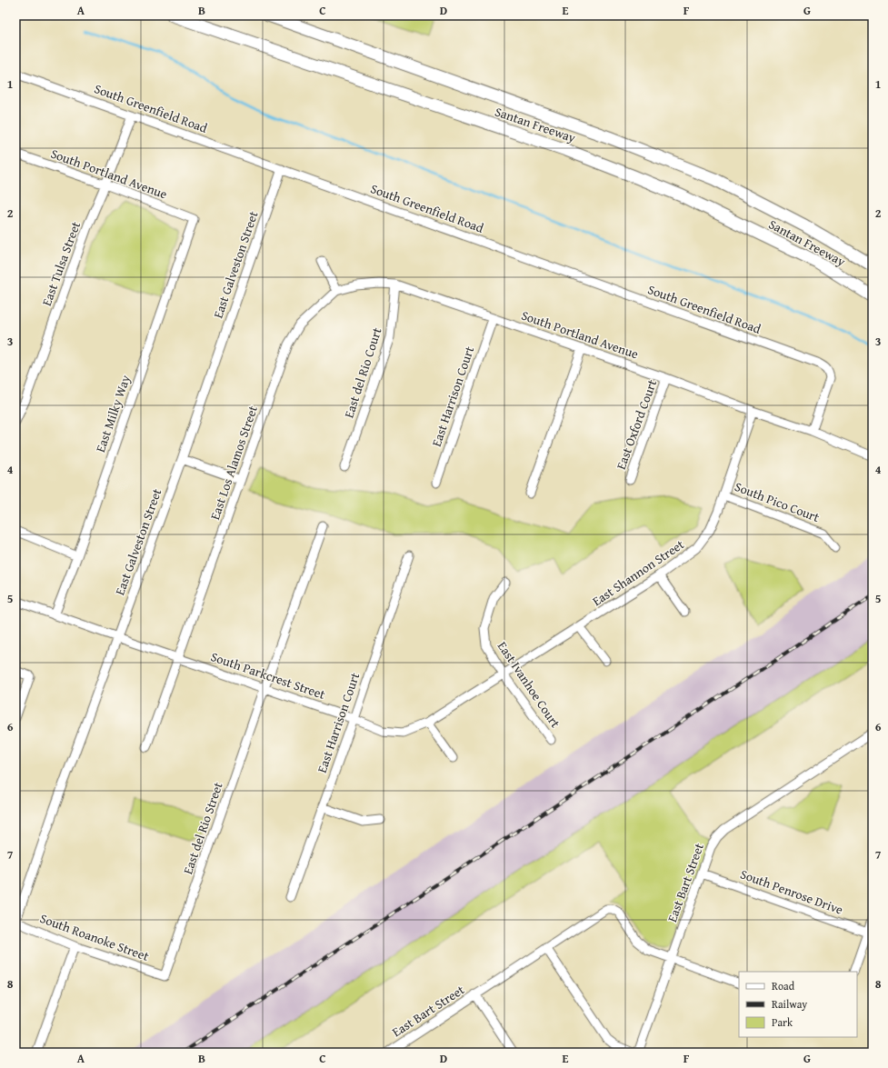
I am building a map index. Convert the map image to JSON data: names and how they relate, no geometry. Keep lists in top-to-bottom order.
{
  "streets": {
    "highway": ["Santan Freeway"],
    "street": [
      "South Greenfield Road",
      "South Portland Avenue",
      "East Tulsa Street",
      "East Galveston Street",
      "East del Rio Court",
      "East Harrison Court",
      "East Milky Way",
      "East Oxford Court",
      "East Los Alamos Street",
      "South Pico Court",
      "East Shannon Street",
      "South Parkcrest Street",
      "East Ivanhoe Court",
      "East del Rio Street",
      "East Bart Street",
      "South Penrose Drive",
      "South Roanoke Street"
    ]
  },
  "crossings": [
    ["South Greenfield Road", "South Portland Avenue"],
    ["South Greenfield Road", "East Tulsa Street"],
    ["South Greenfield Road", "East Galveston Street"],
    ["South Portland Avenue", "East Tulsa Street"],
    ["South Portland Avenue", "East del Rio Court"],
    ["South Portland Avenue", "East Harrison Court"],
    ["South Portland Avenue", "East Milky Way"],
    ["South Portland Avenue", "East Oxford Court"],
    ["South Portland Avenue", "East Los Alamos Street"],
    ["South Portland Avenue", "East Shannon Street"],
    ["East Galveston Street", "South Parkcrest Street"],
    ["East Galveston Street", "South Roanoke Street"],
    ["East Harrison Court", "South Parkcrest Street"],
    ["East Milky Way", "South Parkcrest Street"],
    ["East Los Alamos Street", "South Parkcrest Street"],
    ["South Pico Court", "East Shannon Street"],
    ["East Shannon Street", "South Parkcrest Street"],
    ["East Shannon Street", "East Ivanhoe Court"],
    ["South Parkcrest Street", "East Ivanhoe Court"],
    ["South Parkcrest Street", "East del Rio Street"],
    ["East del Rio Street", "South Roanoke Street"],
    ["East Bart Street", "South Penrose Drive"]
  ],
  "legend": ["Road", "Railway", "Park"],
  "grid": {
    "columns": [
      "A",
      "B",
      "C",
      "D",
      "E",
      "F",
      "G"
    ],
    "rows": [
      "1",
      "2",
      "3",
      "4",
      "5",
      "6",
      "7",
      "8"
    ]
  }
}
